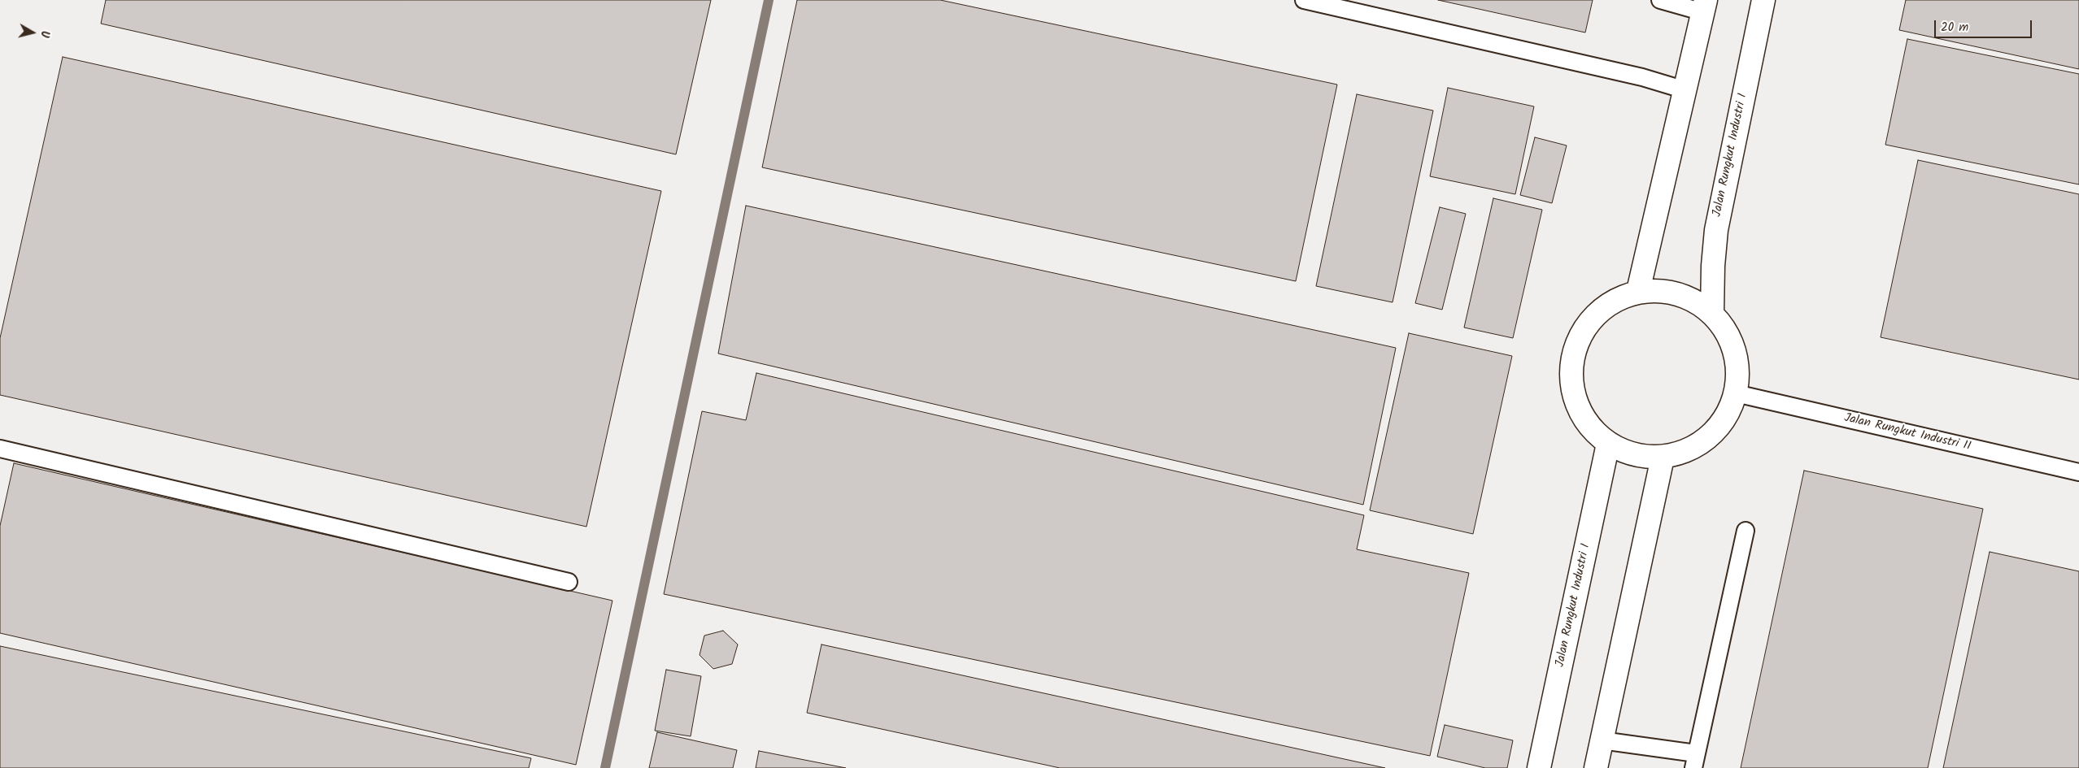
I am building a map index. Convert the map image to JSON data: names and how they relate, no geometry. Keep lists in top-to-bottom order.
{
  "streets": {
    "street": ["Jalan Rungkut Industri I"],
    "lane": ["Jalan Rungkut Industri II"]
  },
  "scale_bar": "20 m",
  "north": "right"
}
